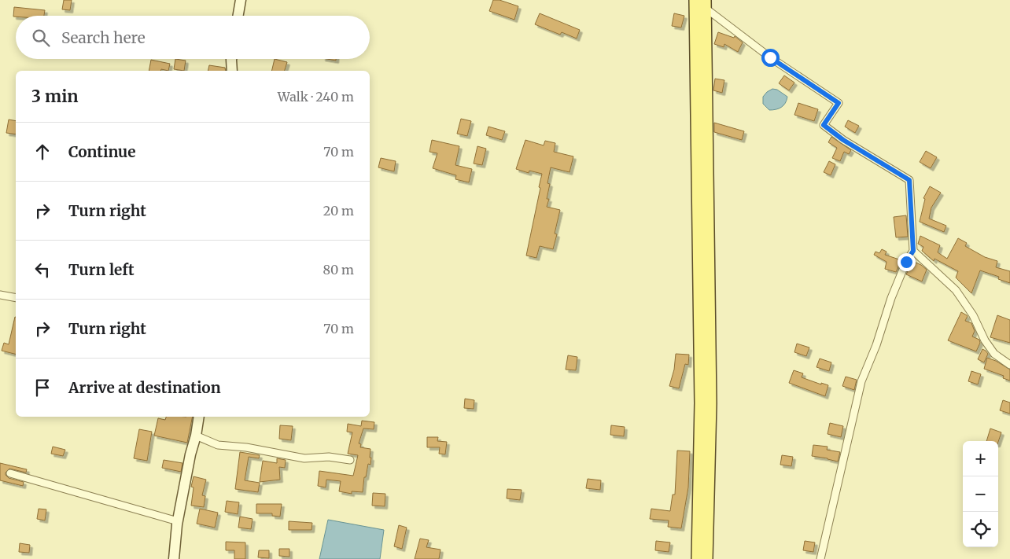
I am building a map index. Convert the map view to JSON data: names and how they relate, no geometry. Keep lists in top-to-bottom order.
{
  "page": {
    "search": "Search here",
    "heading": ["3 min", "Walk · 240 m"],
    "list": [
      ["Continue", "70 m"],
      ["Turn right", "20 m"],
      ["Turn left", "80 m"],
      ["Turn right", "70 m"],
      "Arrive at destination"
    ],
    "map_buttons": ["+", "−"]
  }
}
